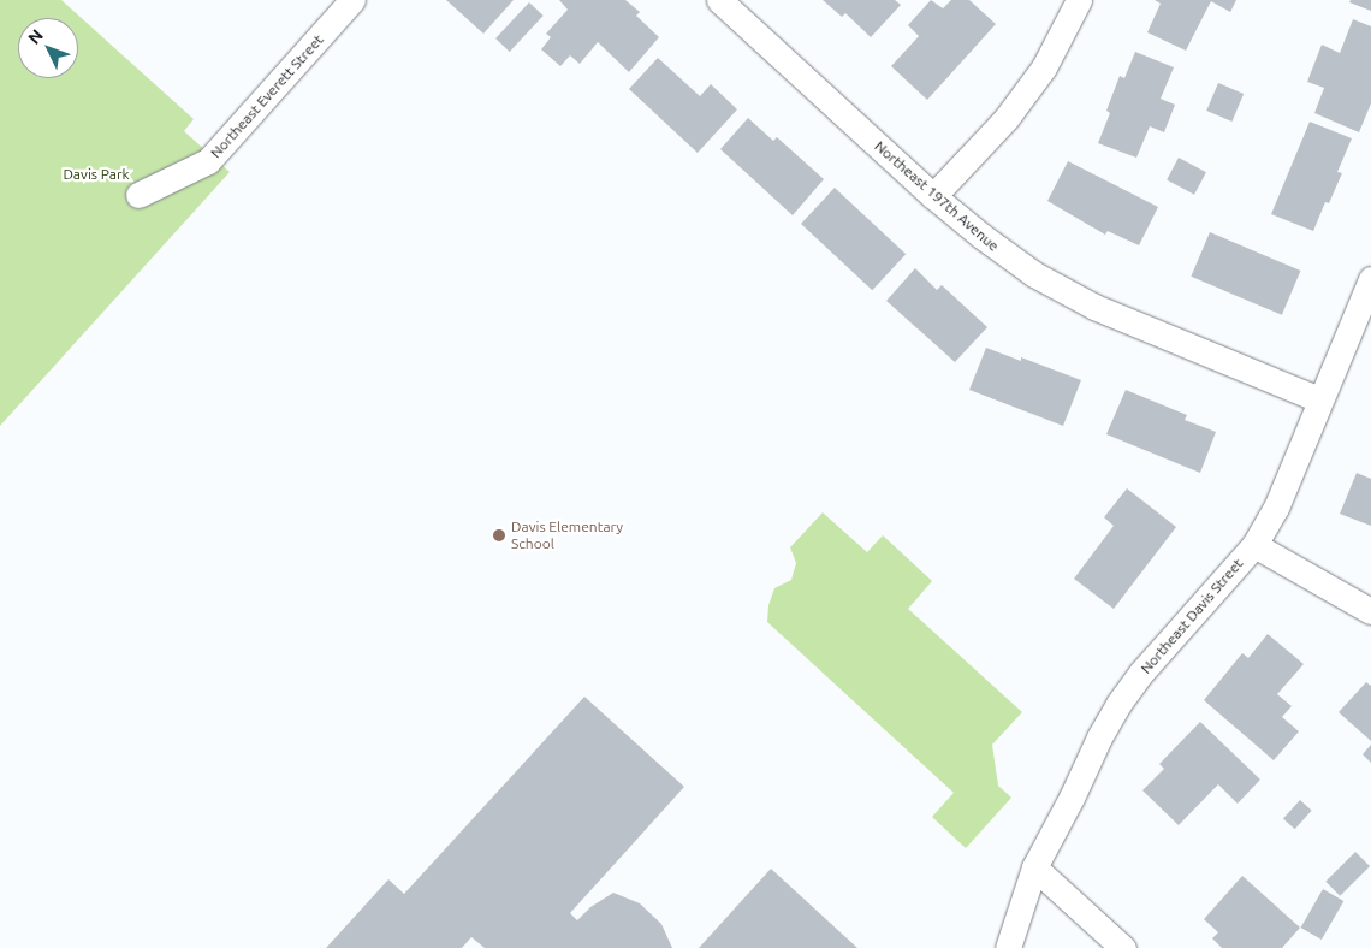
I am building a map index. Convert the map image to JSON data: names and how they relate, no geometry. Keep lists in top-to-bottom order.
{
  "streets": {
    "street": ["Northeast Everett Street", "Northeast 197th Avenue", "Northeast Davis Street"]
  },
  "crossings": [
    ["Northeast 197th Avenue", "Northeast Davis Street"]
  ],
  "parks": ["Davis Park"],
  "places": ["Davis Elementary School"],
  "north": "top left"
}
